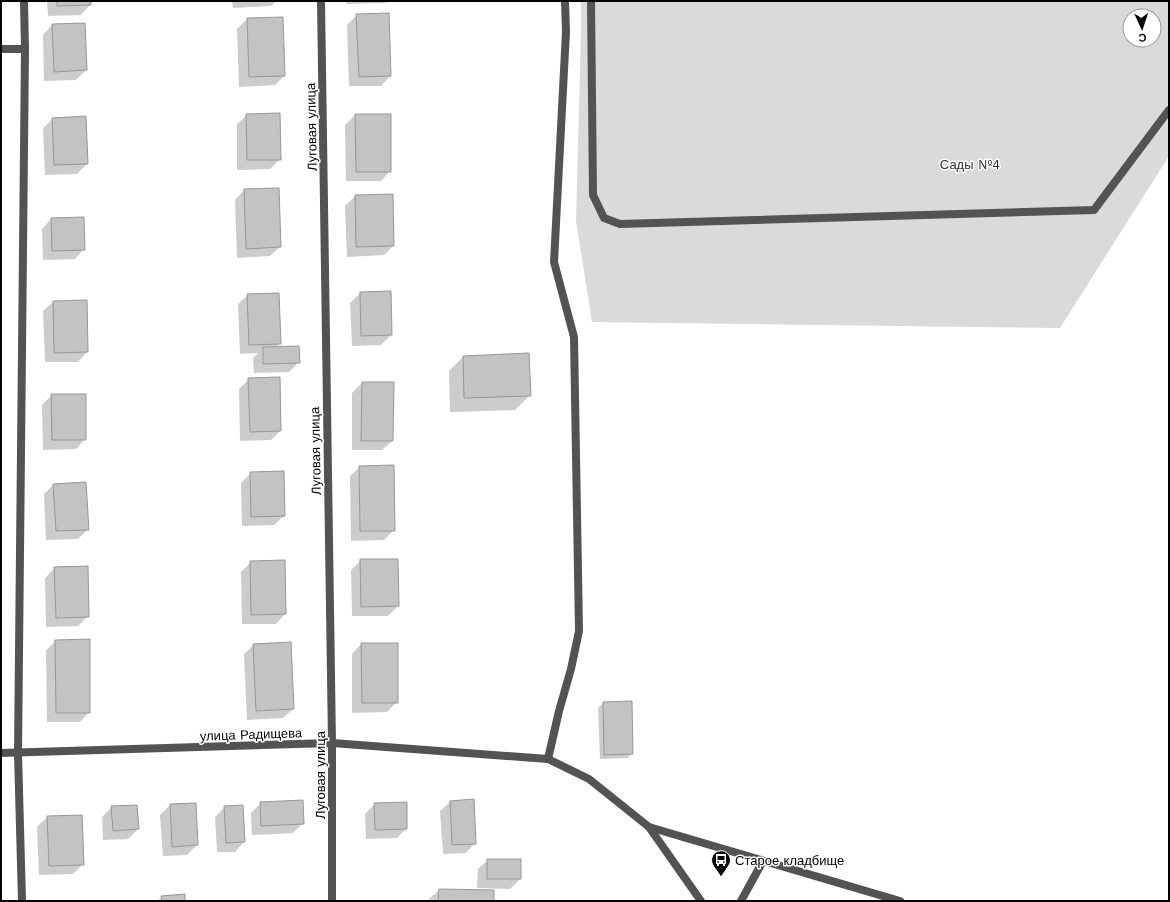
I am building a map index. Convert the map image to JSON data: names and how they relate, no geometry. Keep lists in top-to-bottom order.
{
  "streets": {
    "street": ["Луговая улица", "улица Радищева"]
  },
  "crossings": [
    ["Луговая улица", "улица Радищева"]
  ],
  "parks": ["Сады №4"],
  "places": {
    "bus stop": ["Старое кладбище"]
  },
  "north": "bottom"
}
